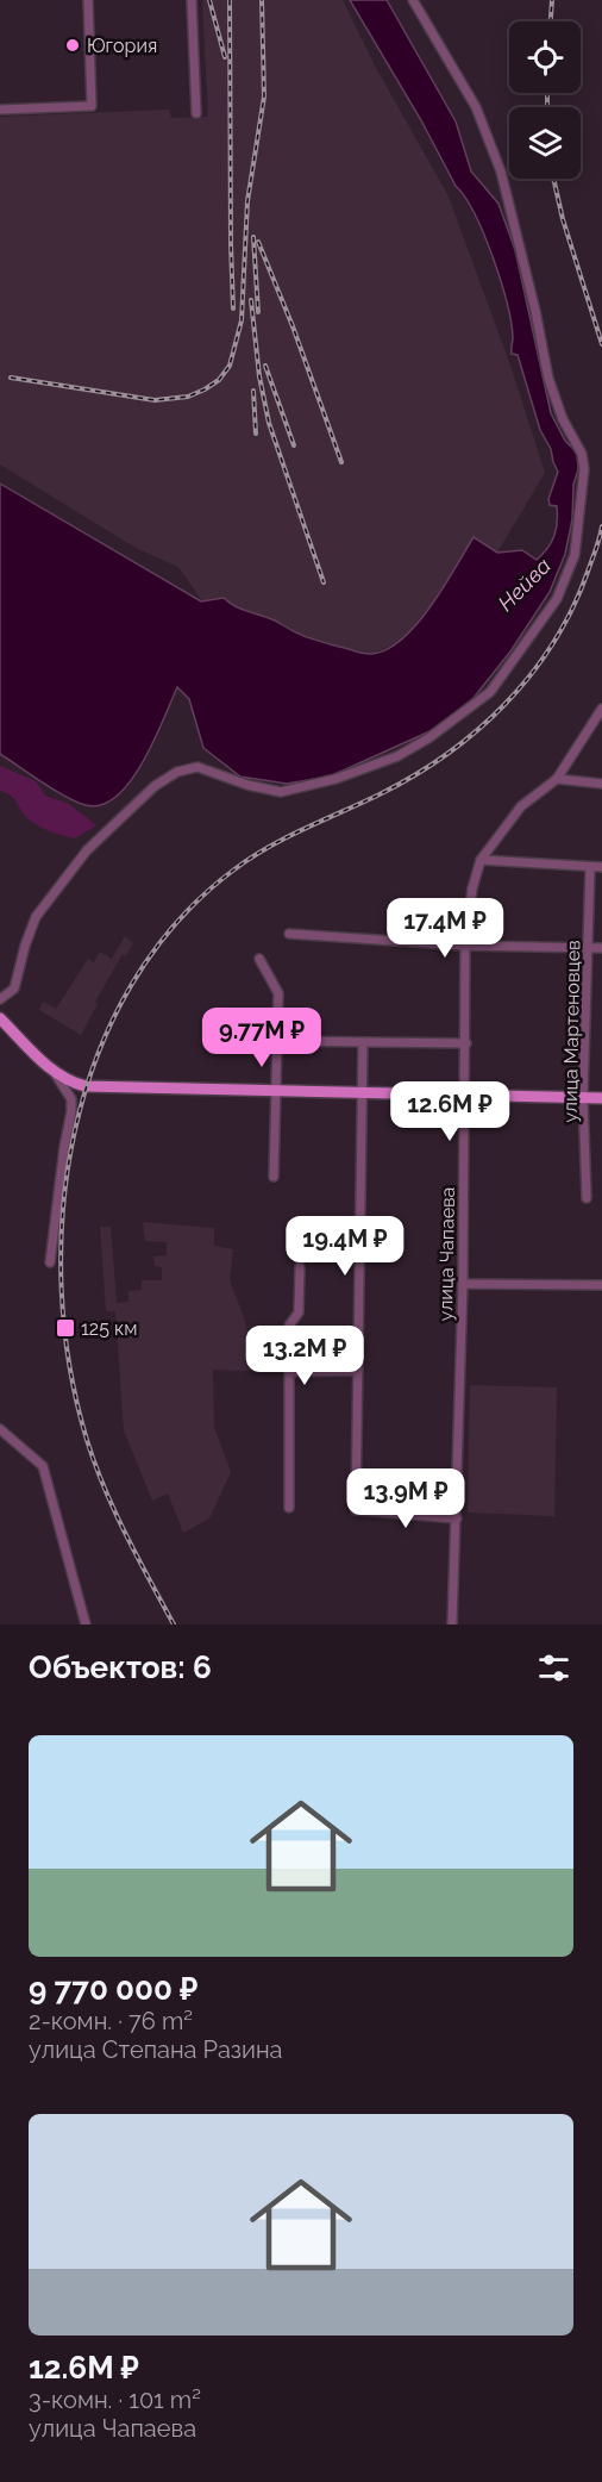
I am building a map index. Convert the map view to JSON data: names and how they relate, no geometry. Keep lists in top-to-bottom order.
{
  "streets": {
    "street": ["улица Мартеновцев", "улица Чапаева"]
  },
  "water": ["Нейва"],
  "places": {
    "other": ["Югория"],
    "transit": ["125 км"]
  },
  "page": {
    "price": [
      "17.4M ₽",
      "9.77M ₽",
      "12.6M ₽",
      "19.4M ₽",
      "13.2M ₽",
      "13.9M ₽"
    ],
    "heading": "Объектов: 6",
    "list": [
      {
        "name": "9 770 000 ₽",
        "note": "2-комн. · 76 m² · улица Степана Разина"
      },
      {
        "name": "12.6M ₽",
        "note": "3-комн. · 101 m² · улица Чапаева"
      }
    ]
  }
}
